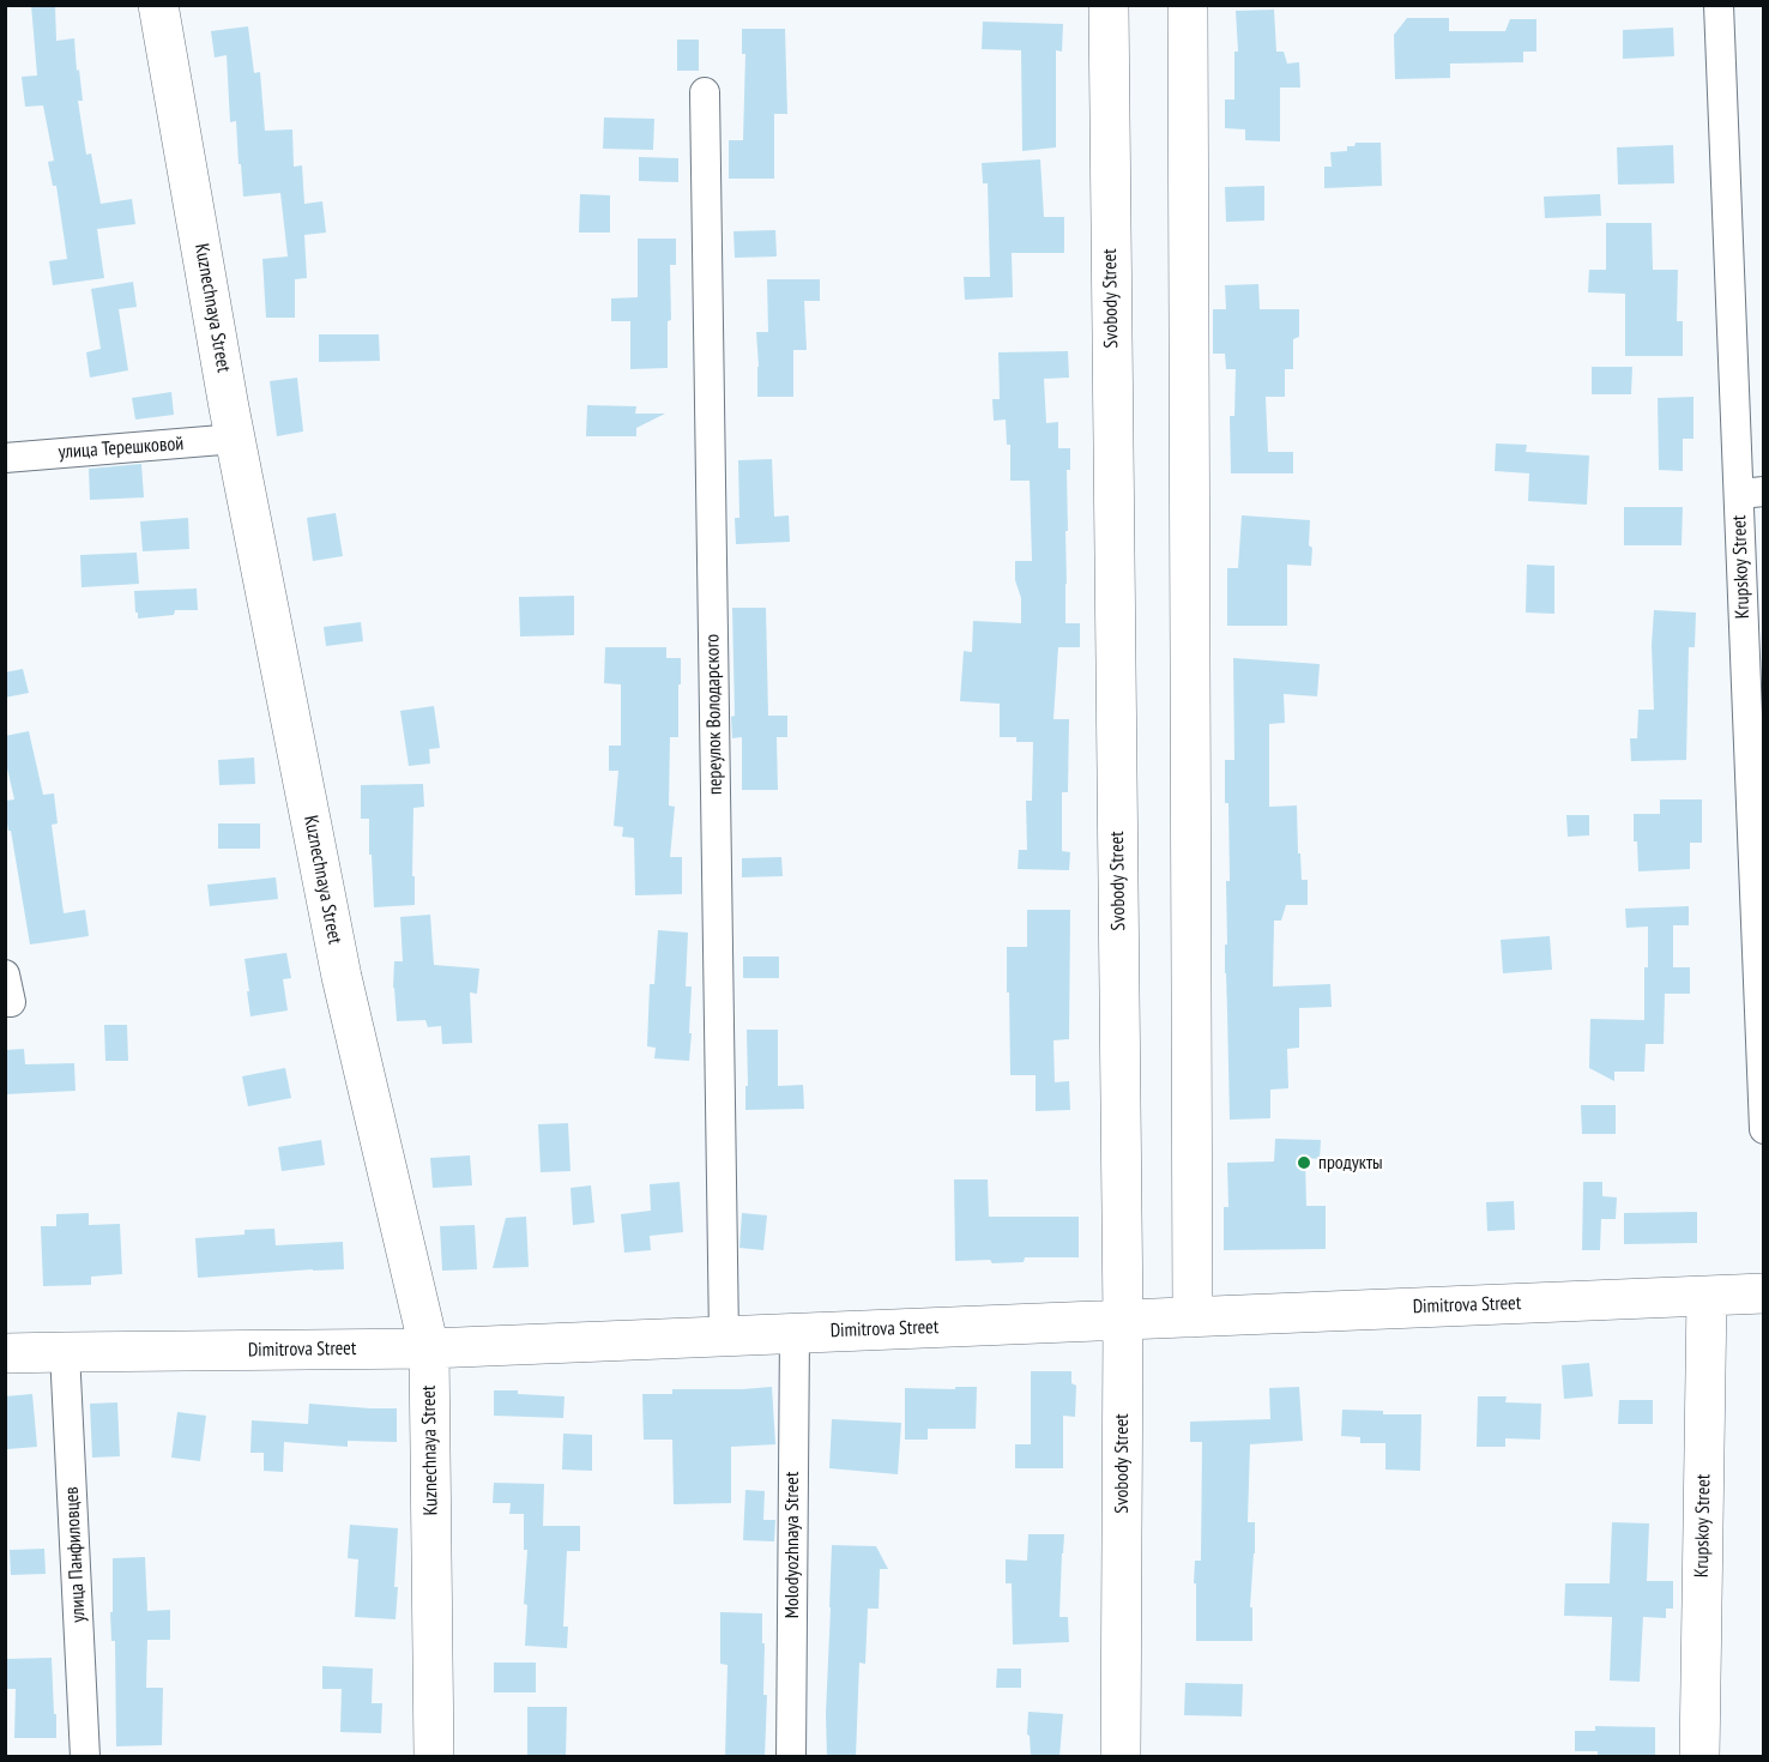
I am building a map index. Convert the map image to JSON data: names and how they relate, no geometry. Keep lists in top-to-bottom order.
{
  "streets": {
    "main road": [
      "Svobody Street",
      "Kuznechnaya Street",
      "Krupskoy Street",
      "Dimitrova Street"
    ],
    "street": [
      "улица Терешковой",
      "переулок Володарского",
      "Molodyozhnaya Street",
      "улица Панфиловцев"
    ]
  },
  "crossings": [
    ["Svobody Street", "Dimitrova Street"],
    ["Kuznechnaya Street", "улица Терешковой"],
    ["Kuznechnaya Street", "Dimitrova Street"],
    ["Krupskoy Street", "Dimitrova Street"],
    ["переулок Володарского", "Dimitrova Street"],
    ["Dimitrova Street", "Molodyozhnaya Street"],
    ["Dimitrova Street", "улица Панфиловцев"]
  ],
  "places": ["продукты"]
}
